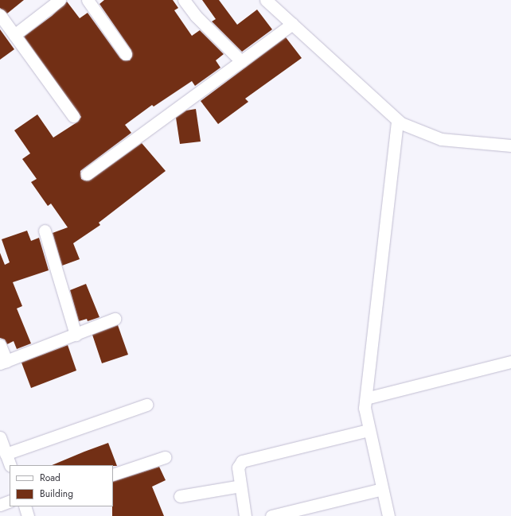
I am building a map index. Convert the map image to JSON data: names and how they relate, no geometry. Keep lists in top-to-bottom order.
{
  "legend": ["Road", "Building"]
}
